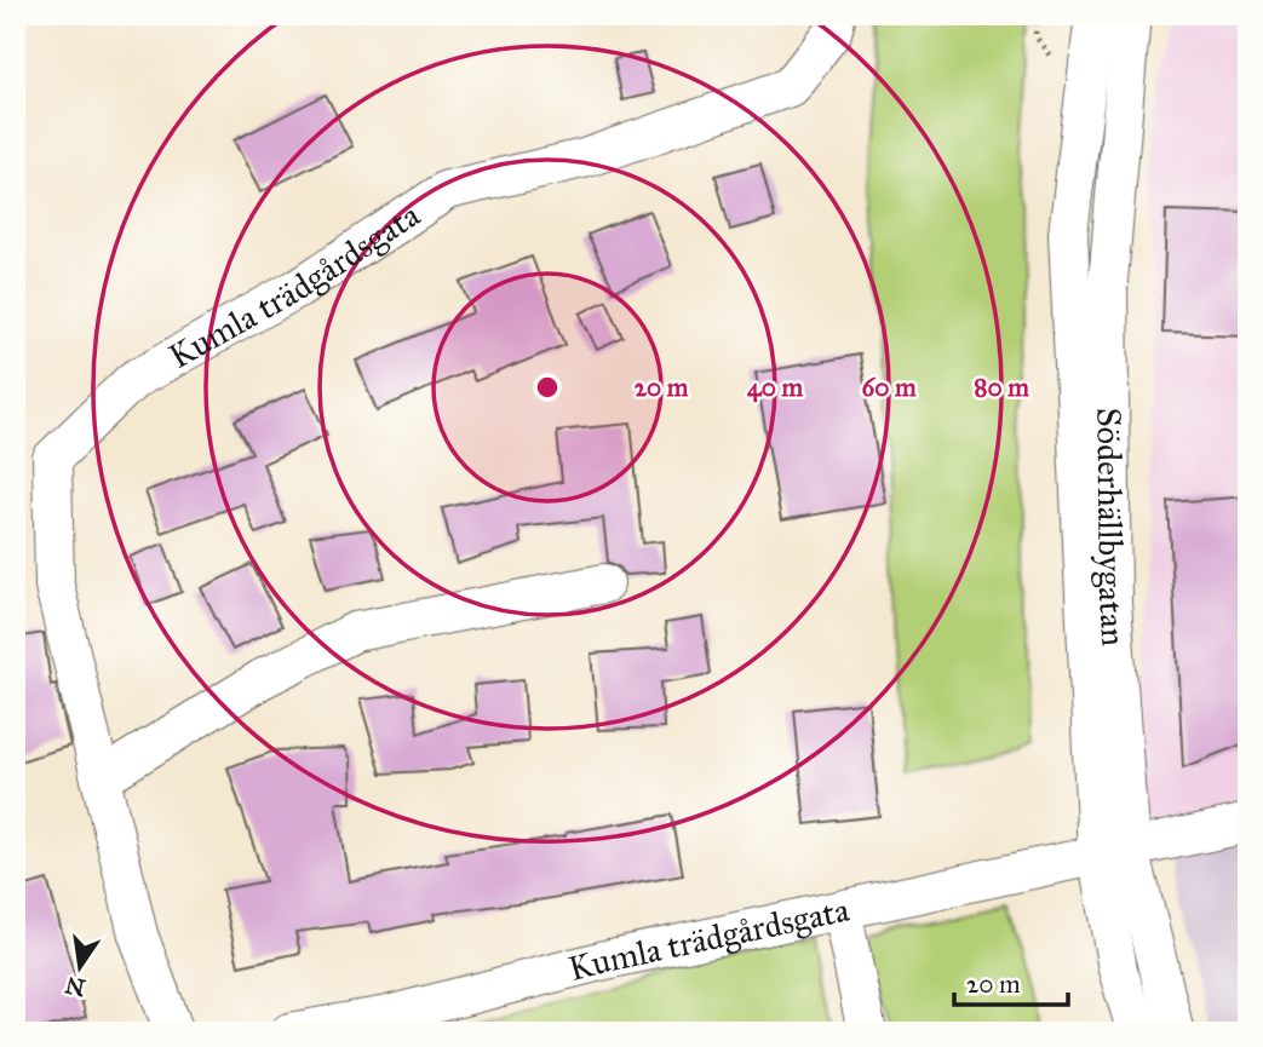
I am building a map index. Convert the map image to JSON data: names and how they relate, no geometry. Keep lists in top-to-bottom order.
{
  "streets": {
    "street": ["Kumla trädgårdsgata", "Söderhällbygatan"]
  },
  "crossings": [
    ["Kumla trädgårdsgata", "Söderhällbygatan"]
  ],
  "scale_bar": "20 m",
  "north": "bottom",
  "rings": [
    "20 m",
    "40 m",
    "60 m",
    "80 m"
  ]
}
